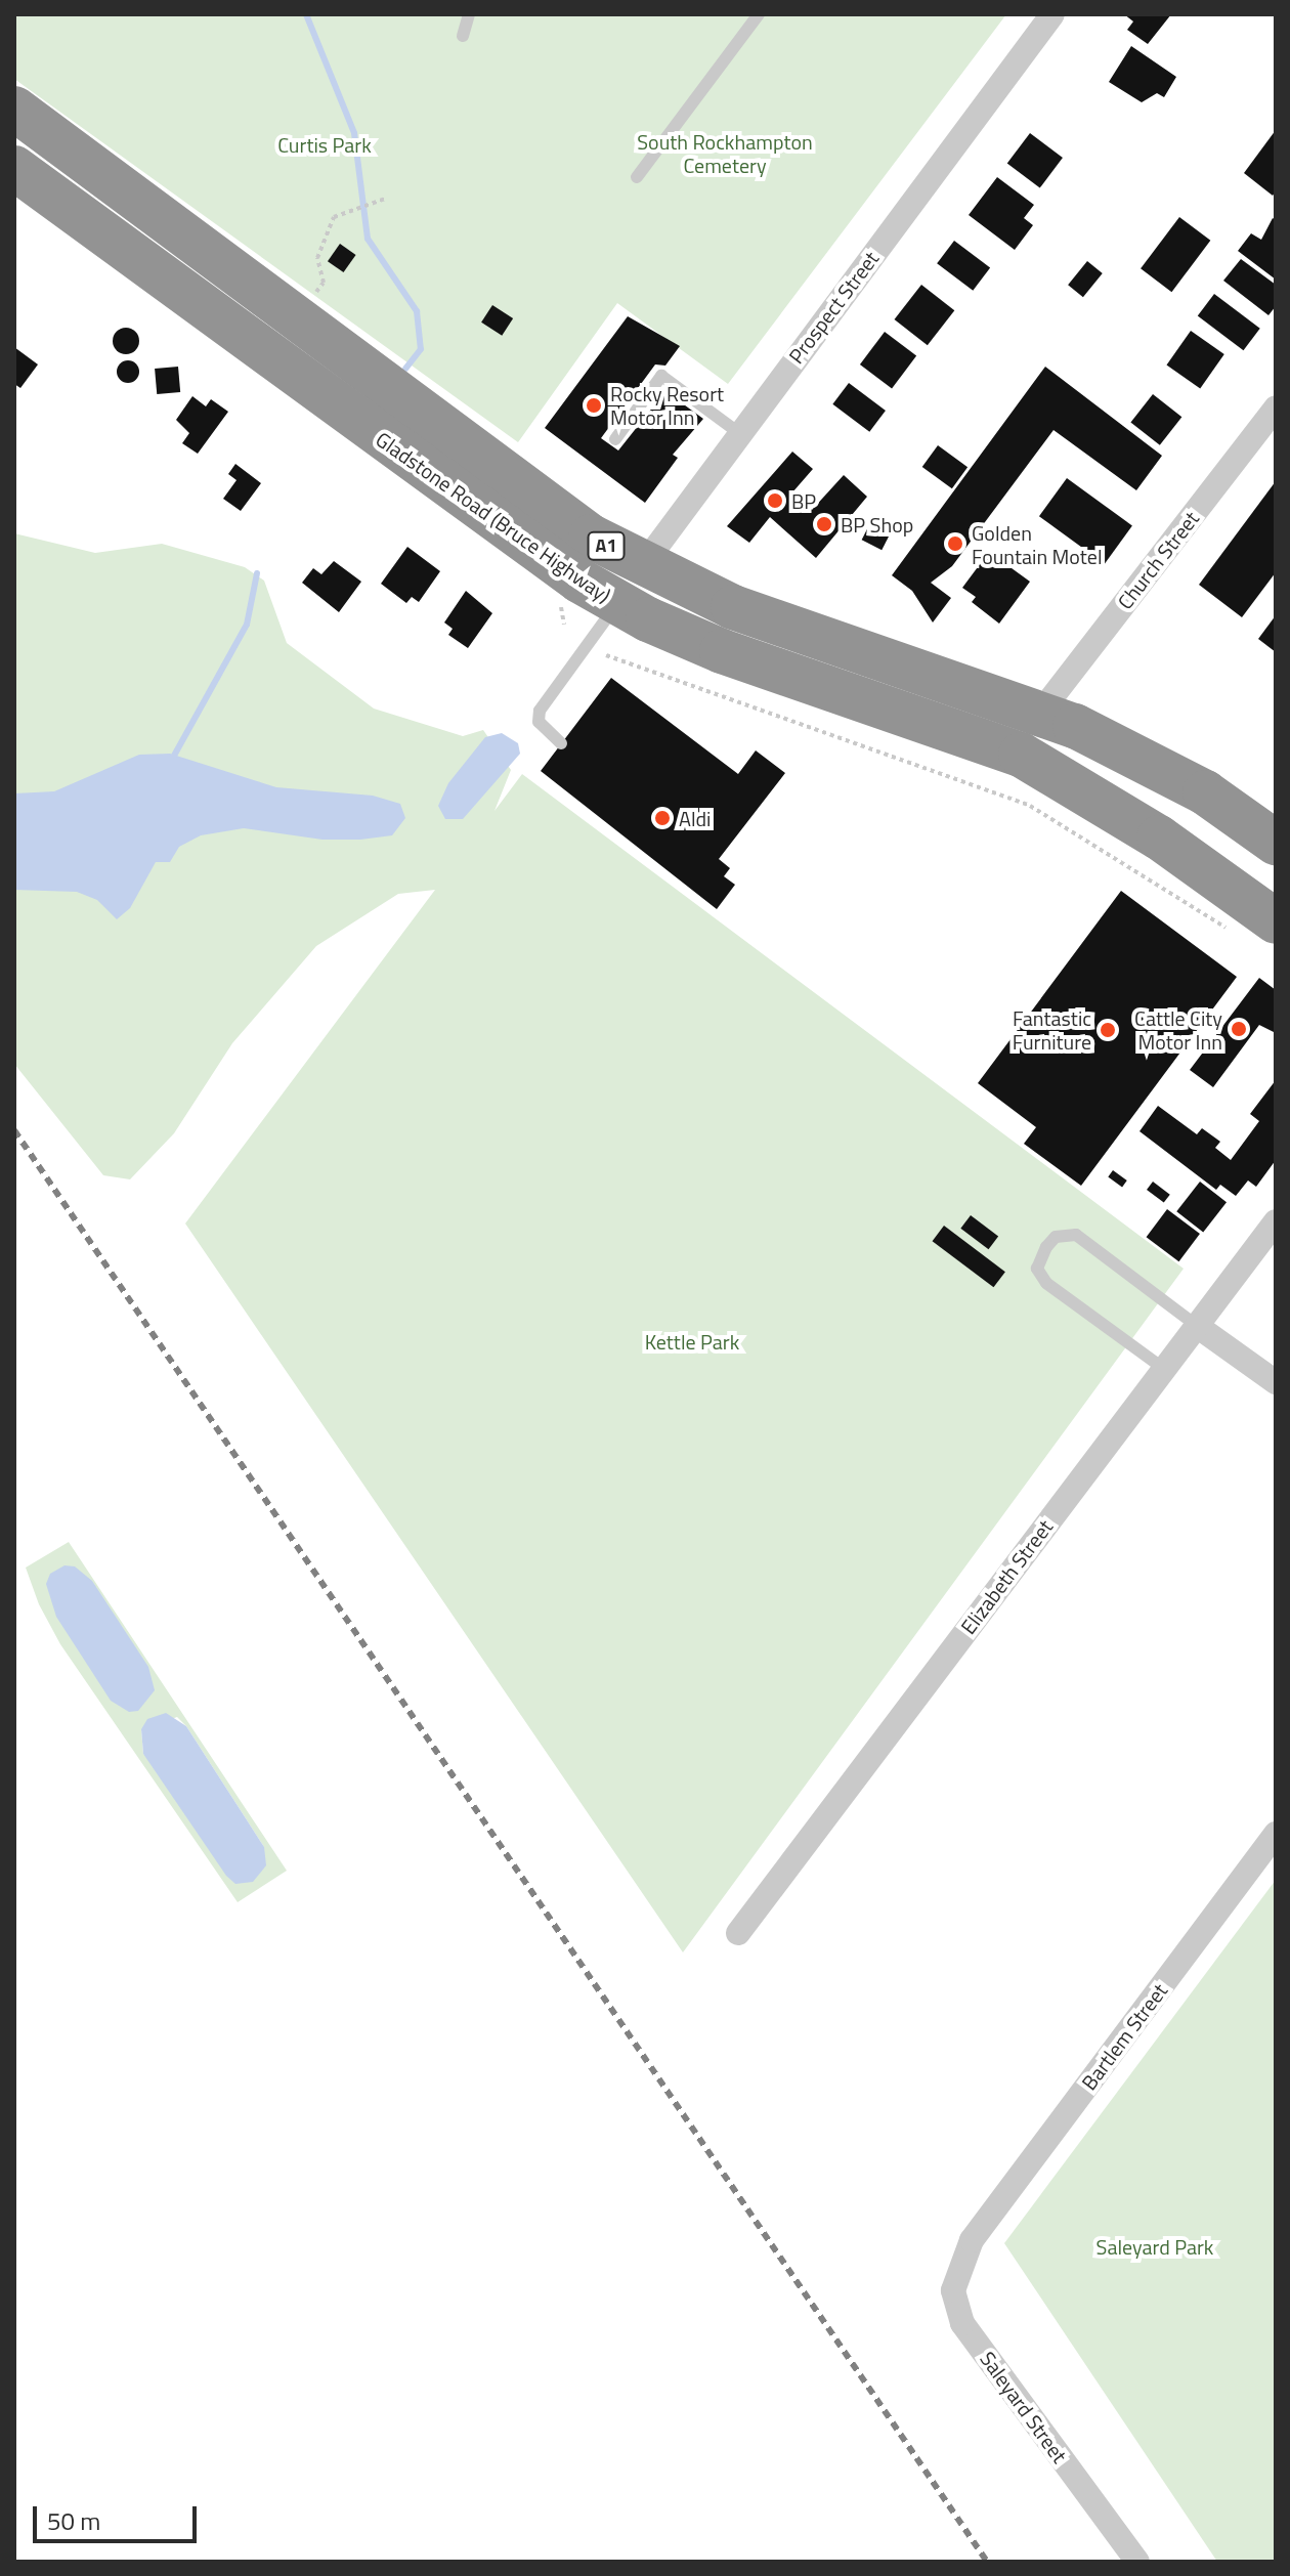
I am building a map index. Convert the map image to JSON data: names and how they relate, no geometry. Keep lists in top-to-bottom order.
{
  "streets": {
    "highway": ["Prospect Street", "Gladstone Road (Bruce Highway)", "A1"],
    "street": [
      "Church Street",
      "Elizabeth Street",
      "Bartlem Street",
      "Saleyard Street"
    ]
  },
  "crossings": [
    ["Prospect Street", "Gladstone Road (Bruce Highway)"],
    ["Gladstone Road (Bruce Highway)", "Church Street"],
    ["Bartlem Street", "Saleyard Street"]
  ],
  "parks": [
    "South Rockhampton Cemetery",
    "Curtis Park",
    "Kettle Park",
    "Saleyard Park"
  ],
  "places": [
    "Rocky Resort Motor Inn",
    "BP",
    "BP Shop",
    "Golden Fountain Motel",
    "Aldi",
    "Cattle City Motor Inn",
    "Fantastic Furniture"
  ],
  "scale_bar": "50 m"
}
